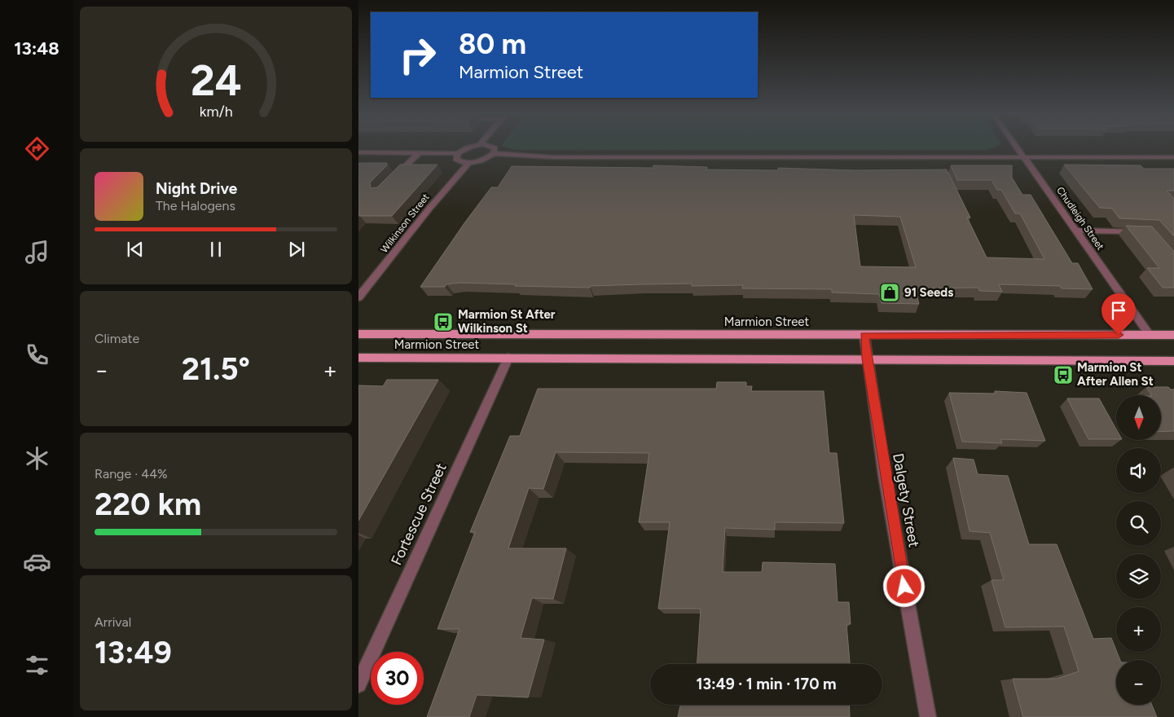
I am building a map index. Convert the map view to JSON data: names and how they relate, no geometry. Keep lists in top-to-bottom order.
{
  "streets": {
    "main road": ["Marmion Street"],
    "street": [
      "Chudleigh Street",
      "Wilkinson Street",
      "Dalgety Street",
      "Fortescue Street"
    ]
  },
  "crossings": [
    ["Chudleigh Street", "Marmion Street"],
    ["Marmion Street", "Dalgety Street"],
    ["Marmion Street", "Fortescue Street"]
  ],
  "places": {
    "shop": ["91 Seeds"],
    "bus stop": ["Marmion St After Wilkinson St", "Marmion St After Allen St"]
  },
  "north": "bottom",
  "page": {
    "tabs": "13:48",
    "turn": ["80 m", "Marmion Street"],
    "song": ["Night Drive", "The Halogens"],
    "tile": [
      "Climate",
      ["Range · 44%", "220 km"],
      ["Arrival", "13:49"]
    ],
    "heat": ["−", "21.5°", "+"],
    "map_buttons": ["+", "−"],
    "limit": "30",
    "trip": "13:49 · 1 min · 170 m",
    "gauge": ["24", "km/h"]
  }
}
